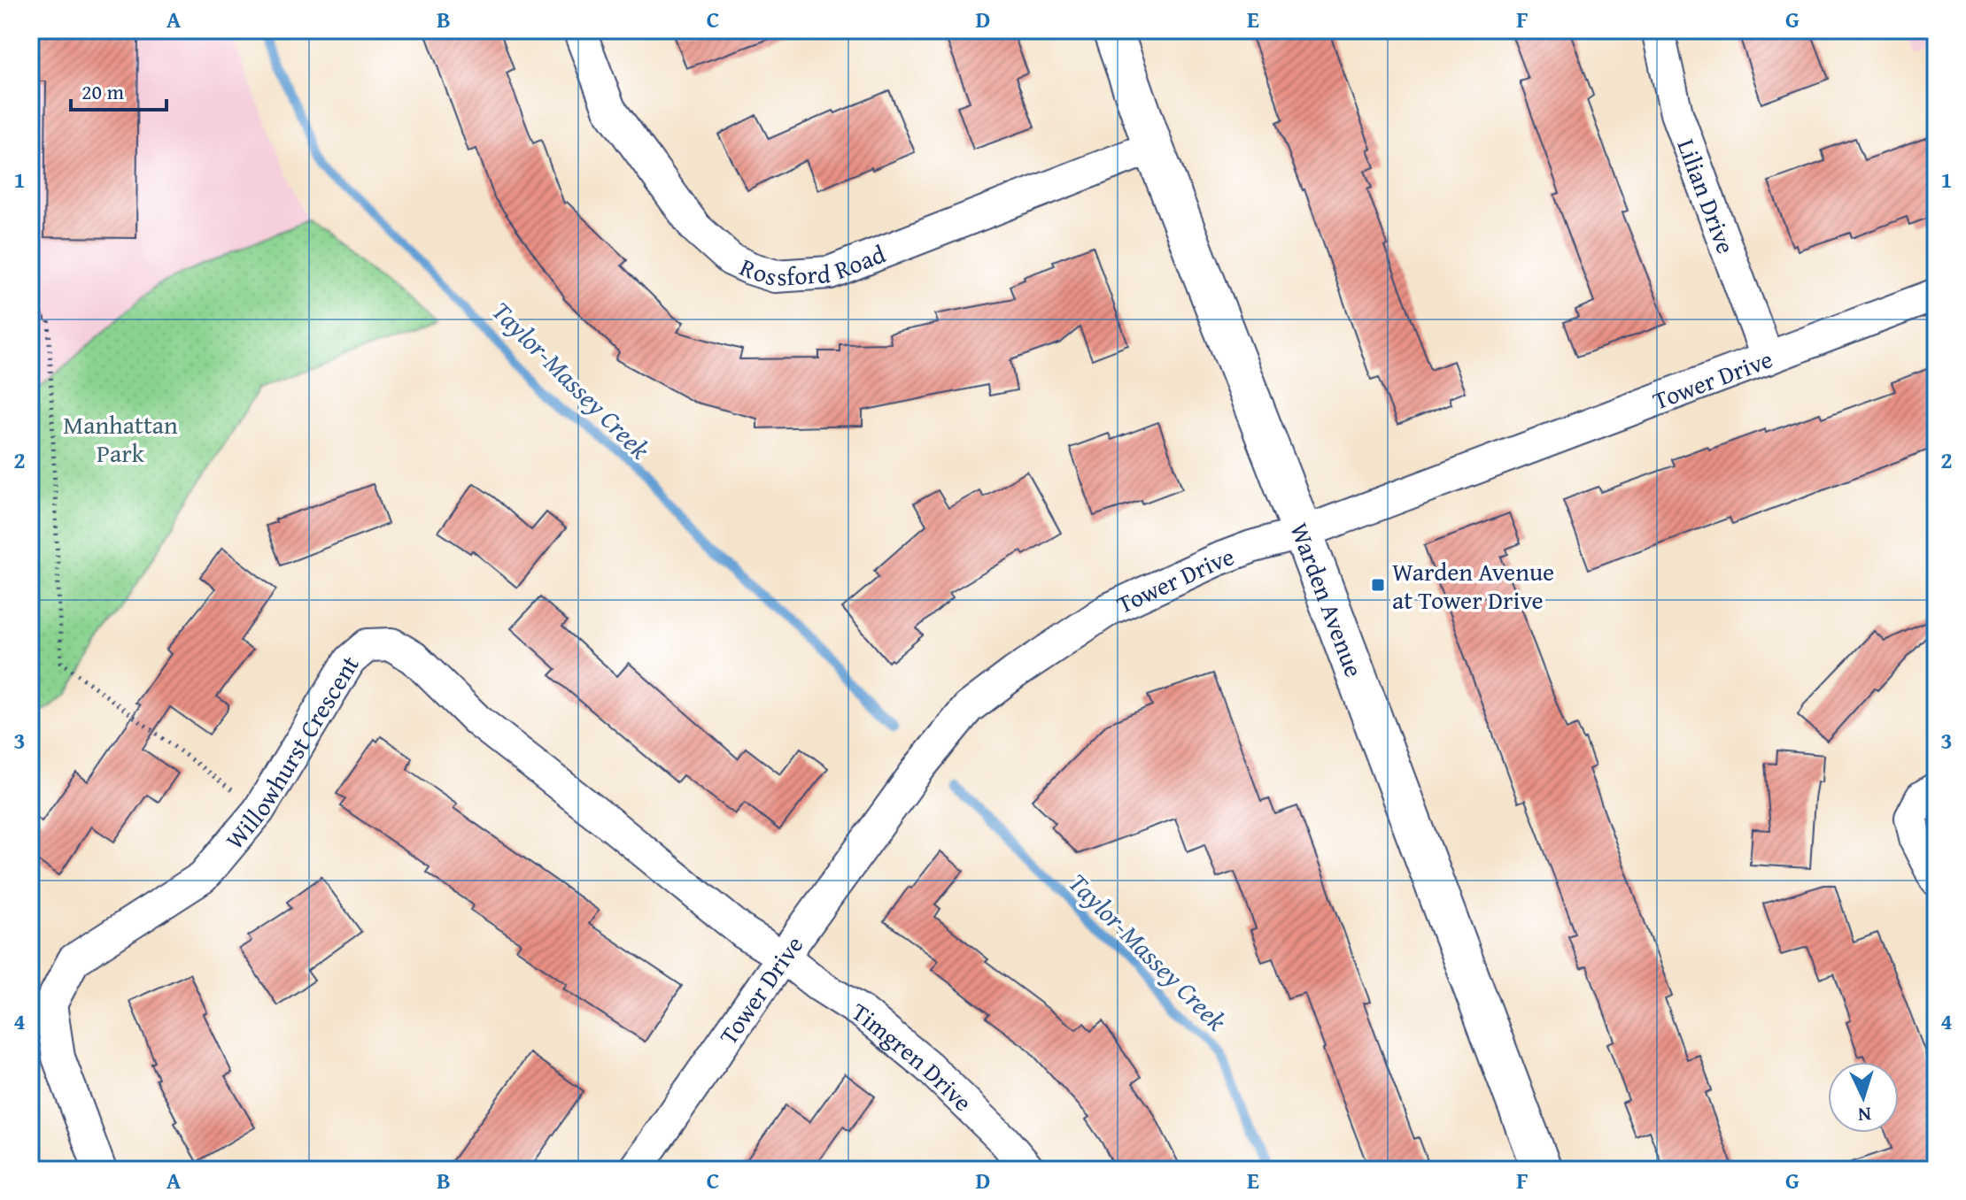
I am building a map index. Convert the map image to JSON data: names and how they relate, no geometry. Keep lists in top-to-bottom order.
{
  "streets": {
    "main road": ["Warden Avenue"],
    "street": [
      "Lilian Drive",
      "Rossford Road",
      "Tower Drive",
      "Willowhurst Crescent",
      "Timgren Drive"
    ]
  },
  "crossings": [
    ["Lilian Drive", "Tower Drive"],
    ["Rossford Road", "Warden Avenue"],
    ["Tower Drive", "Warden Avenue"],
    ["Tower Drive", "Willowhurst Crescent"],
    ["Tower Drive", "Timgren Drive"],
    ["Willowhurst Crescent", "Timgren Drive"]
  ],
  "water": ["Taylor-Massey Creek"],
  "parks": ["Manhattan Park"],
  "places": {
    "transit": ["Warden Avenue at Tower Drive"]
  },
  "scale_bar": "20 m",
  "north": "bottom",
  "grid": {
    "columns": [
      "A",
      "B",
      "C",
      "D",
      "E",
      "F",
      "G"
    ],
    "rows": [
      "1",
      "2",
      "3",
      "4"
    ]
  }
}
